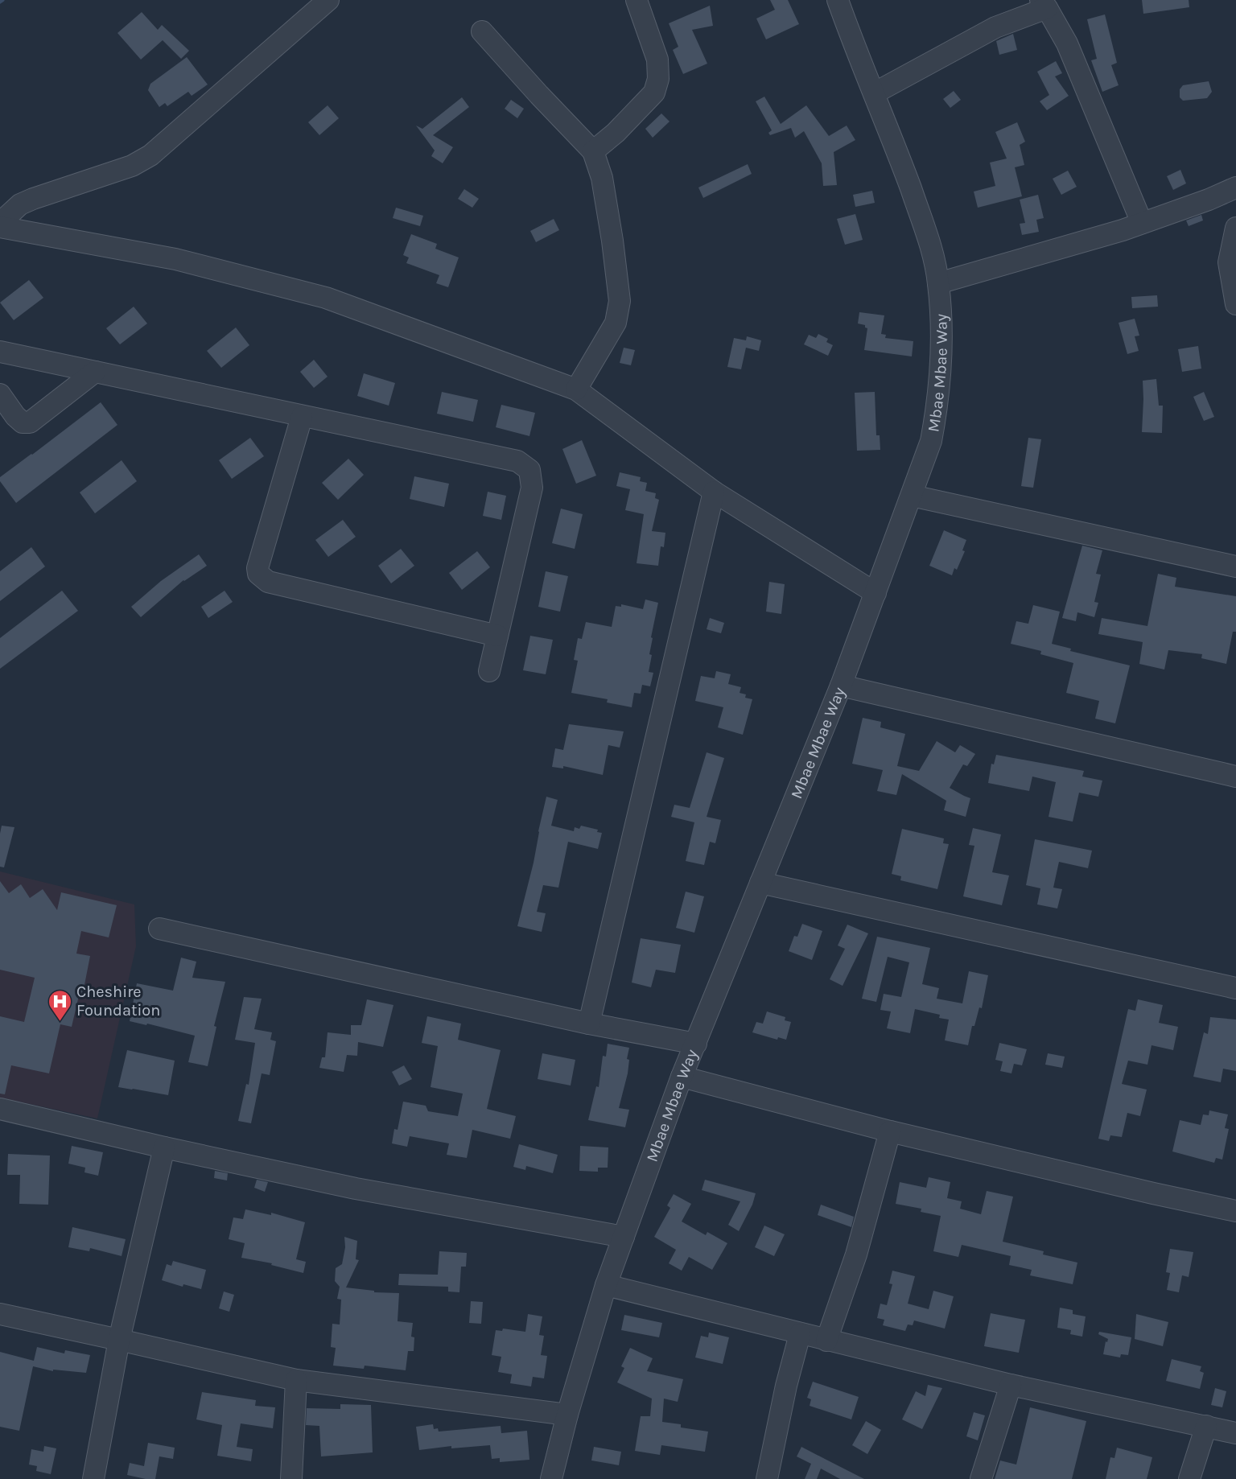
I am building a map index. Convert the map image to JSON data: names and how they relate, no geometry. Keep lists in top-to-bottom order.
{
  "streets": {
    "street": ["Mbae Mbae Way"]
  },
  "places": {
    "hospital": ["Cheshire Foundation"]
  }
}
